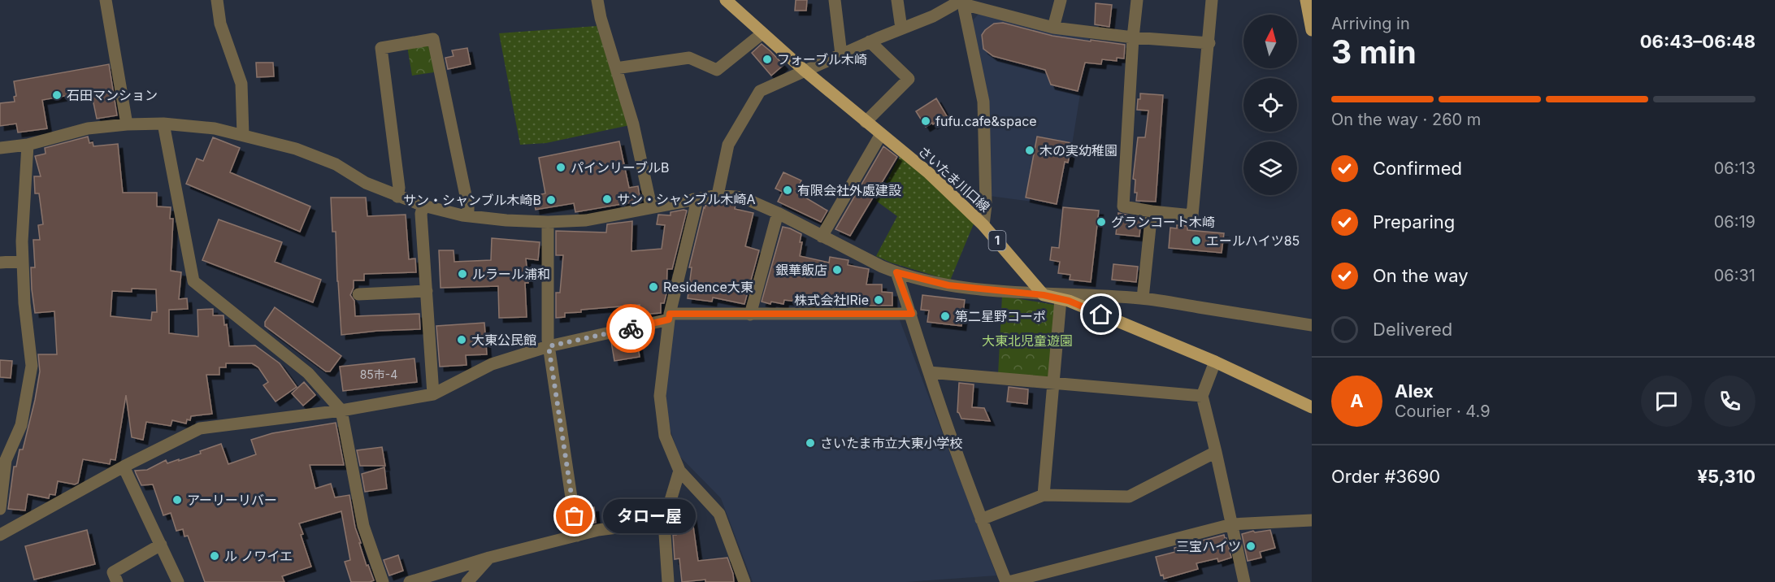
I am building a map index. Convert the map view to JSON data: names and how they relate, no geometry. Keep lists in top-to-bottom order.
{
  "streets": {
    "main road": ["さいたま川口線", "1"]
  },
  "parks": ["大東北児童遊園"],
  "places": [
    "フォーブル木崎",
    "石田マンション",
    "fufu.cafe&space",
    "木の実幼稚園",
    "パインリーブルB",
    "有限会社外處建設",
    "サン・シャンブル木崎A",
    "サン・シャンブル木崎B",
    "グランコート木崎",
    "エールハイツ85",
    "銀華飯店",
    "ルラール浦和",
    "Residence大東",
    "株式会社IRie",
    "第二星野コーポ",
    "大東公民館",
    "さいたま市立大東小学校",
    "アーリーリバー",
    "タロー屋",
    "三宝ハイツ",
    "ル ノワイエ"
  ],
  "house_numbers": ["85市-4"],
  "north": "top",
  "page": {
    "heading": ["3 min", "Arriving in", "06:43–06:48"],
    "panel": [
      "Alex",
      "Courier · 4.9",
      "Order #3690",
      "¥5,310"
    ],
    "bar": "On the way · 260 m",
    "list": [
      ["Confirmed", "06:13"],
      ["Preparing", "06:19"],
      ["On the way", "06:31"],
      "Delivered"
    ],
    "round": "A",
    "bubble": "タロー屋"
  }
}
